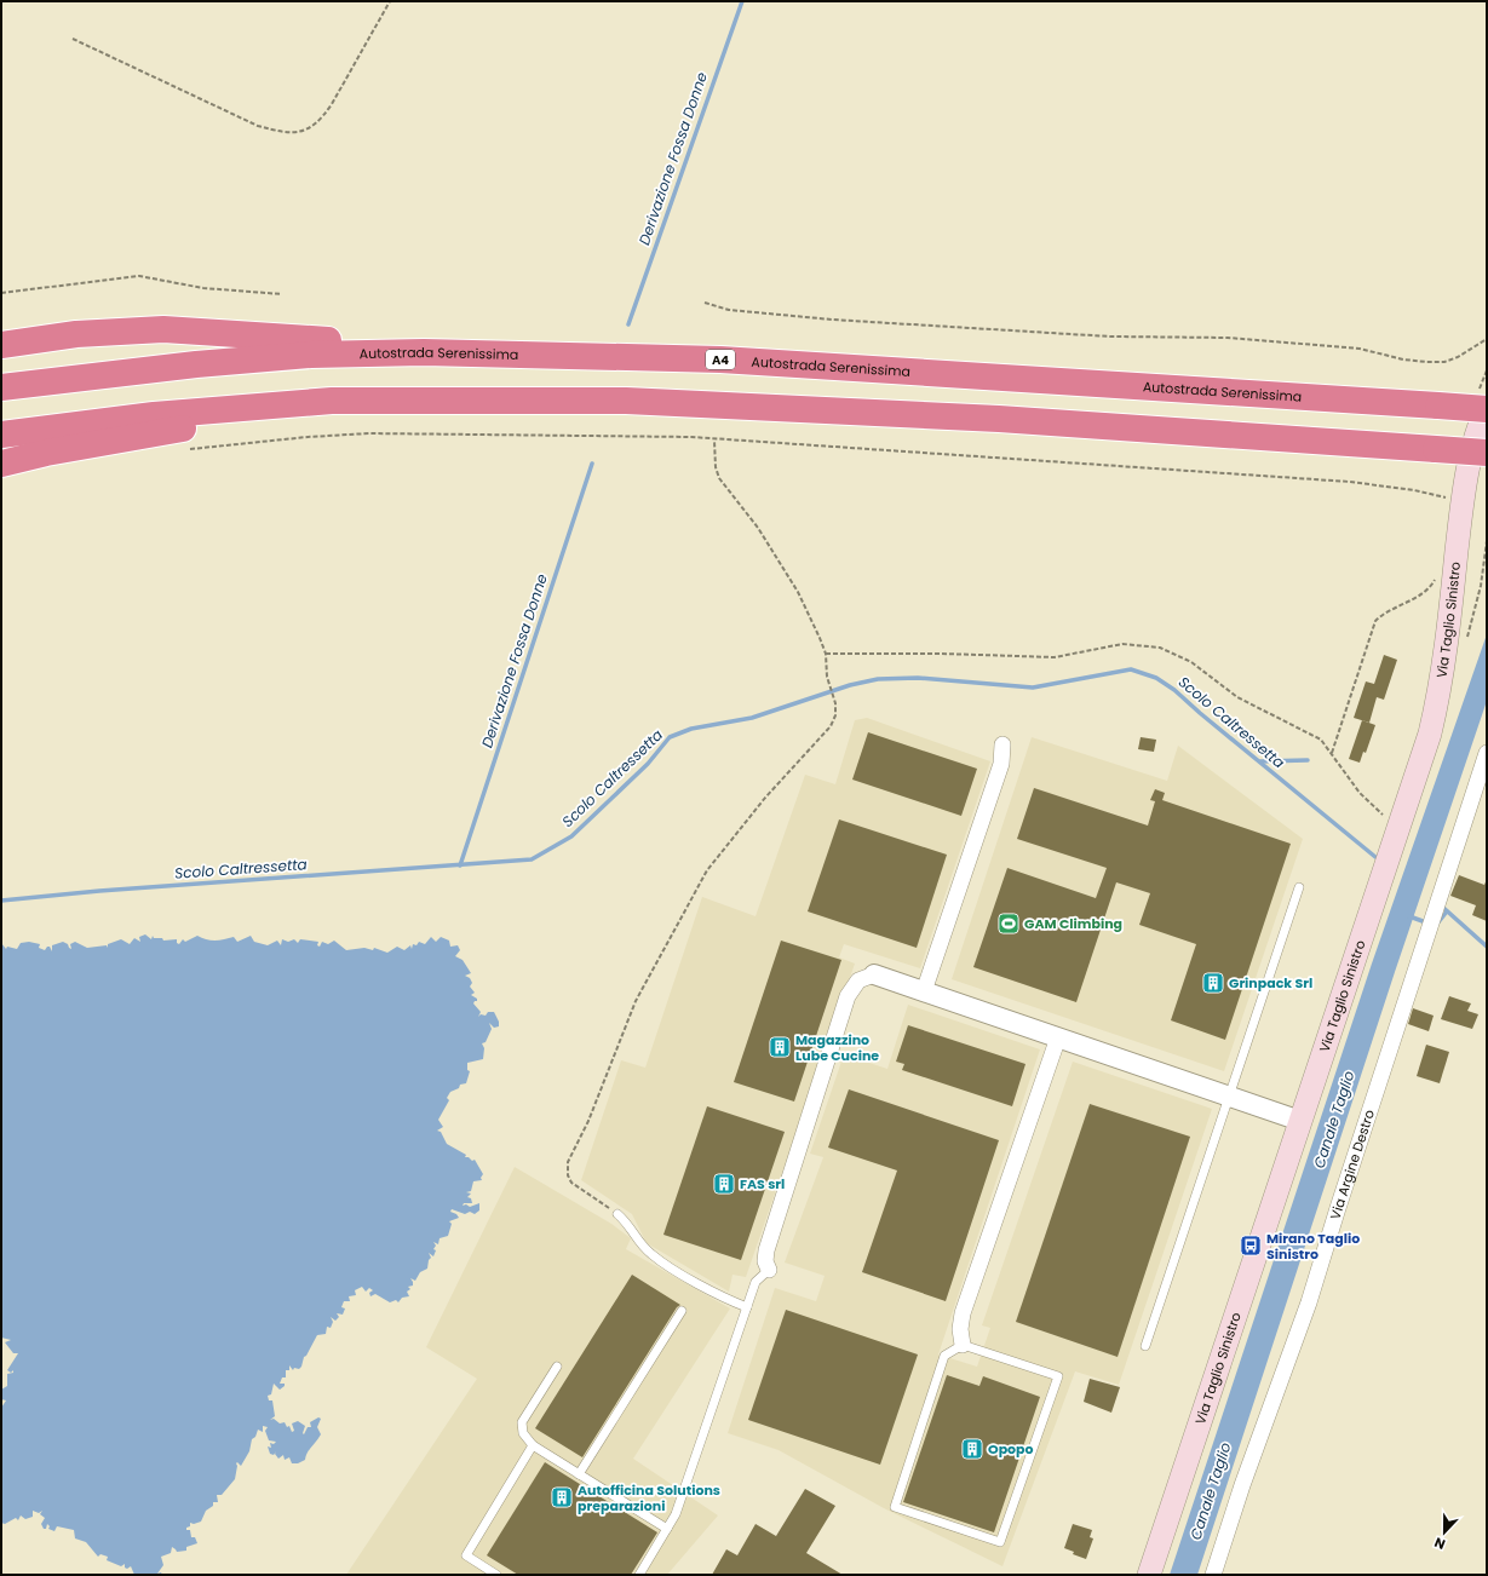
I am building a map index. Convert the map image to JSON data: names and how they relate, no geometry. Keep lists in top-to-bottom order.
{
  "streets": {
    "highway": ["Autostrada Serenissima", "A4"],
    "main road": ["Via Taglio Sinistro"],
    "street": ["Via Argine Destro"]
  },
  "crossings": [
    ["Autostrada Serenissima", "Via Taglio Sinistro"]
  ],
  "water": ["Derivazione Fossa Donne", "Scolo Caltressetta", "Canale Taglio"],
  "places": {
    "sports": ["GAM Climbing"],
    "building": [
      "Grinpack Srl",
      "Magazzino Lube Cucine",
      "FAS srl",
      "Opopo",
      "Autofficina Solutions preparazioni"
    ],
    "bus stop": ["Mirano Taglio Sinistro"]
  },
  "north": "bottom"
}
